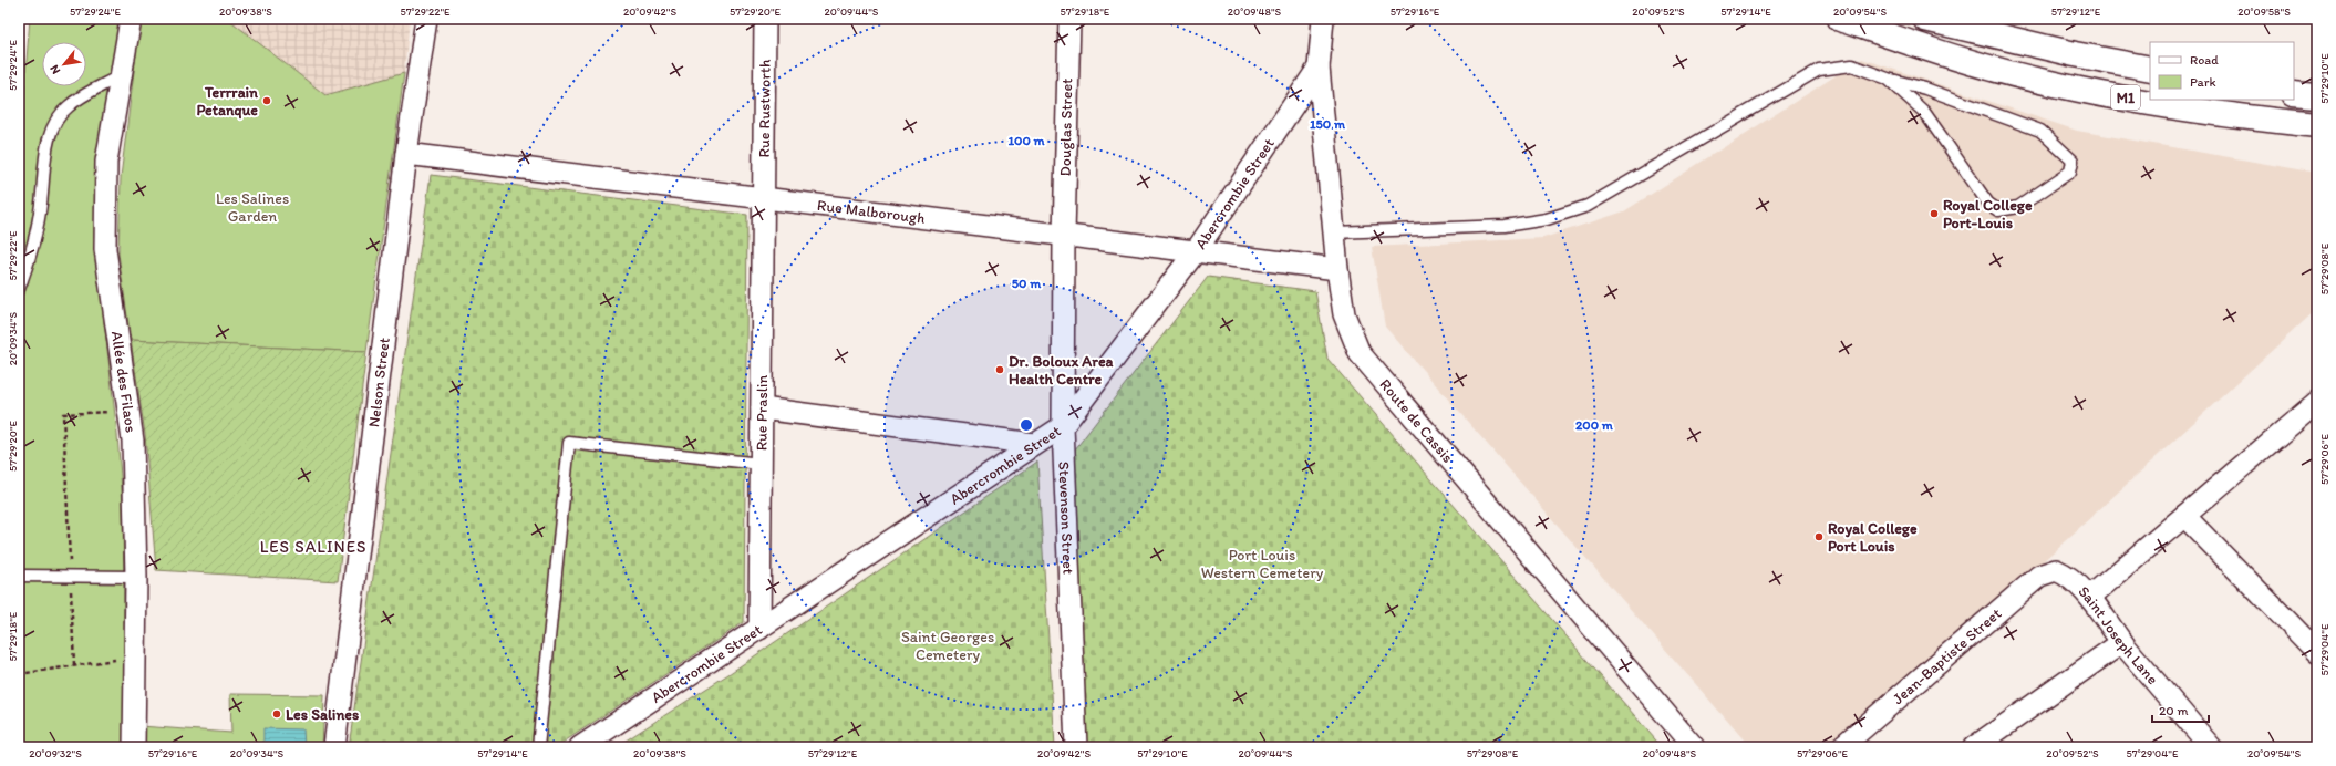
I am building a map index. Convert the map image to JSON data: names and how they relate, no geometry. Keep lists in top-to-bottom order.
{
  "streets": {
    "highway": ["M1"],
    "street": [
      "Rue Rustworth",
      "Douglas Street",
      "Abercrombie Street",
      "Rue Malborough",
      "Allée des Filaos",
      "Nelson Street",
      "Rue Praslin",
      "Route de Cassis",
      "Stevenson Street",
      "Saint Joseph Lane",
      "Jean-Baptiste Street"
    ]
  },
  "crossings": [
    ["Rue Rustworth", "Rue Malborough"],
    ["Rue Rustworth", "Rue Praslin"],
    ["Douglas Street", "Rue Malborough"],
    ["Douglas Street", "Stevenson Street"],
    ["Abercrombie Street", "Rue Malborough"],
    ["Abercrombie Street", "Rue Praslin"],
    ["Abercrombie Street", "Route de Cassis"],
    ["Abercrombie Street", "Stevenson Street"],
    ["Rue Malborough", "Nelson Street"],
    ["Rue Malborough", "Rue Praslin"],
    ["Rue Malborough", "Route de Cassis"],
    ["Rue Malborough", "Stevenson Street"],
    ["Saint Joseph Lane", "Jean-Baptiste Street"]
  ],
  "districts": ["LES SALINES"],
  "parks": ["Les Salines Garden", "Port Louis Western Cemetery", "Saint Georges Cemetery"],
  "places": [
    "Terrrain Petanque",
    "Royal College Port-Louis",
    "Dr. Boloux Area Health Centre",
    "Royal College Port Louis",
    "Les Salines"
  ],
  "legend": ["Road", "Park"],
  "scale_bar": "20 m",
  "north": "bottom left",
  "coordinates": [
    "57°29'24\"E",
    "20°09'38\"S",
    "57°29'22\"E",
    "20°09'42\"S",
    "57°29'20\"E",
    "20°09'44\"S",
    "57°29'18\"E",
    "20°09'48\"S",
    "57°29'16\"E",
    "20°09'52\"S",
    "57°29'14\"E",
    "20°09'54\"S",
    "57°29'12\"E",
    "20°09'58\"S",
    "57°29'10\"E",
    "57°29'08\"E",
    "20°09'34\"S",
    "57°29'06\"E",
    "57°29'04\"E",
    "20°09'32\"S"
  ],
  "rings": [
    "150 m",
    "100 m",
    "50 m",
    "200 m"
  ]
}
